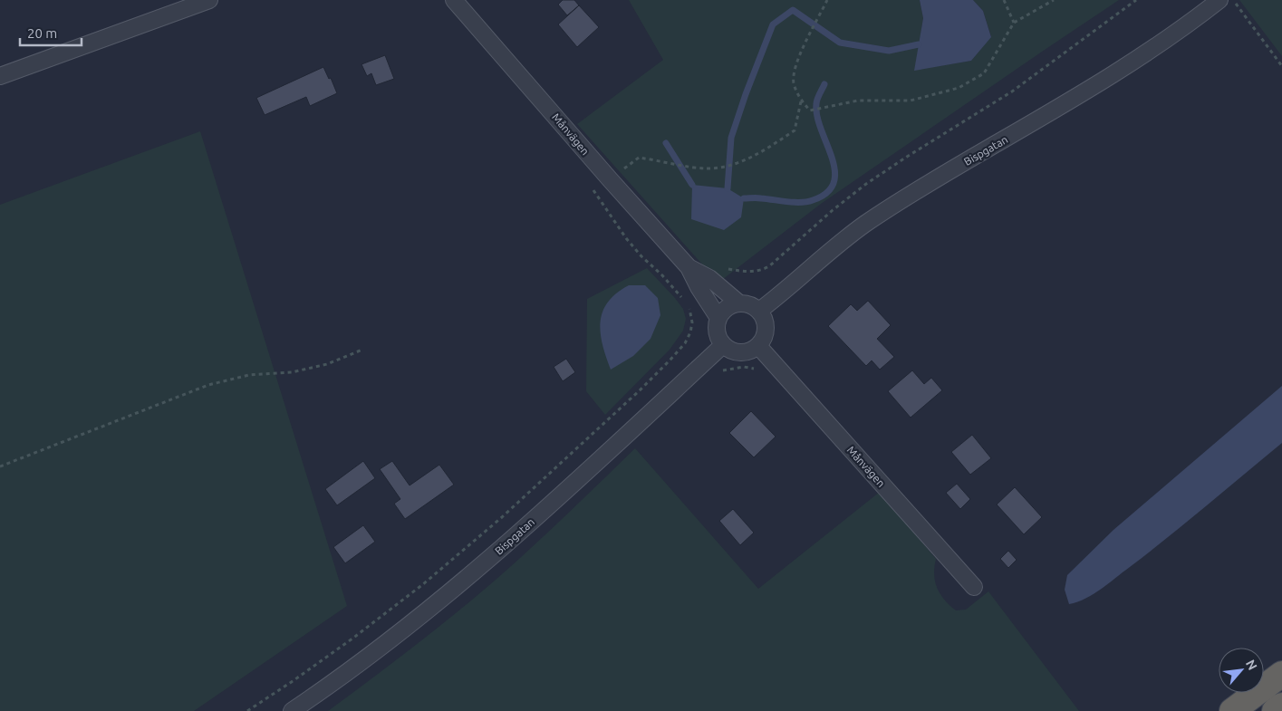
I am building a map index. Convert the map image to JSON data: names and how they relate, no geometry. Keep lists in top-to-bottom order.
{
  "streets": {
    "street": ["Månvägen", "Bispgatan"]
  },
  "crossings": [
    ["Månvägen", "Bispgatan"]
  ],
  "scale_bar": "20 m",
  "north": "top right"
}
